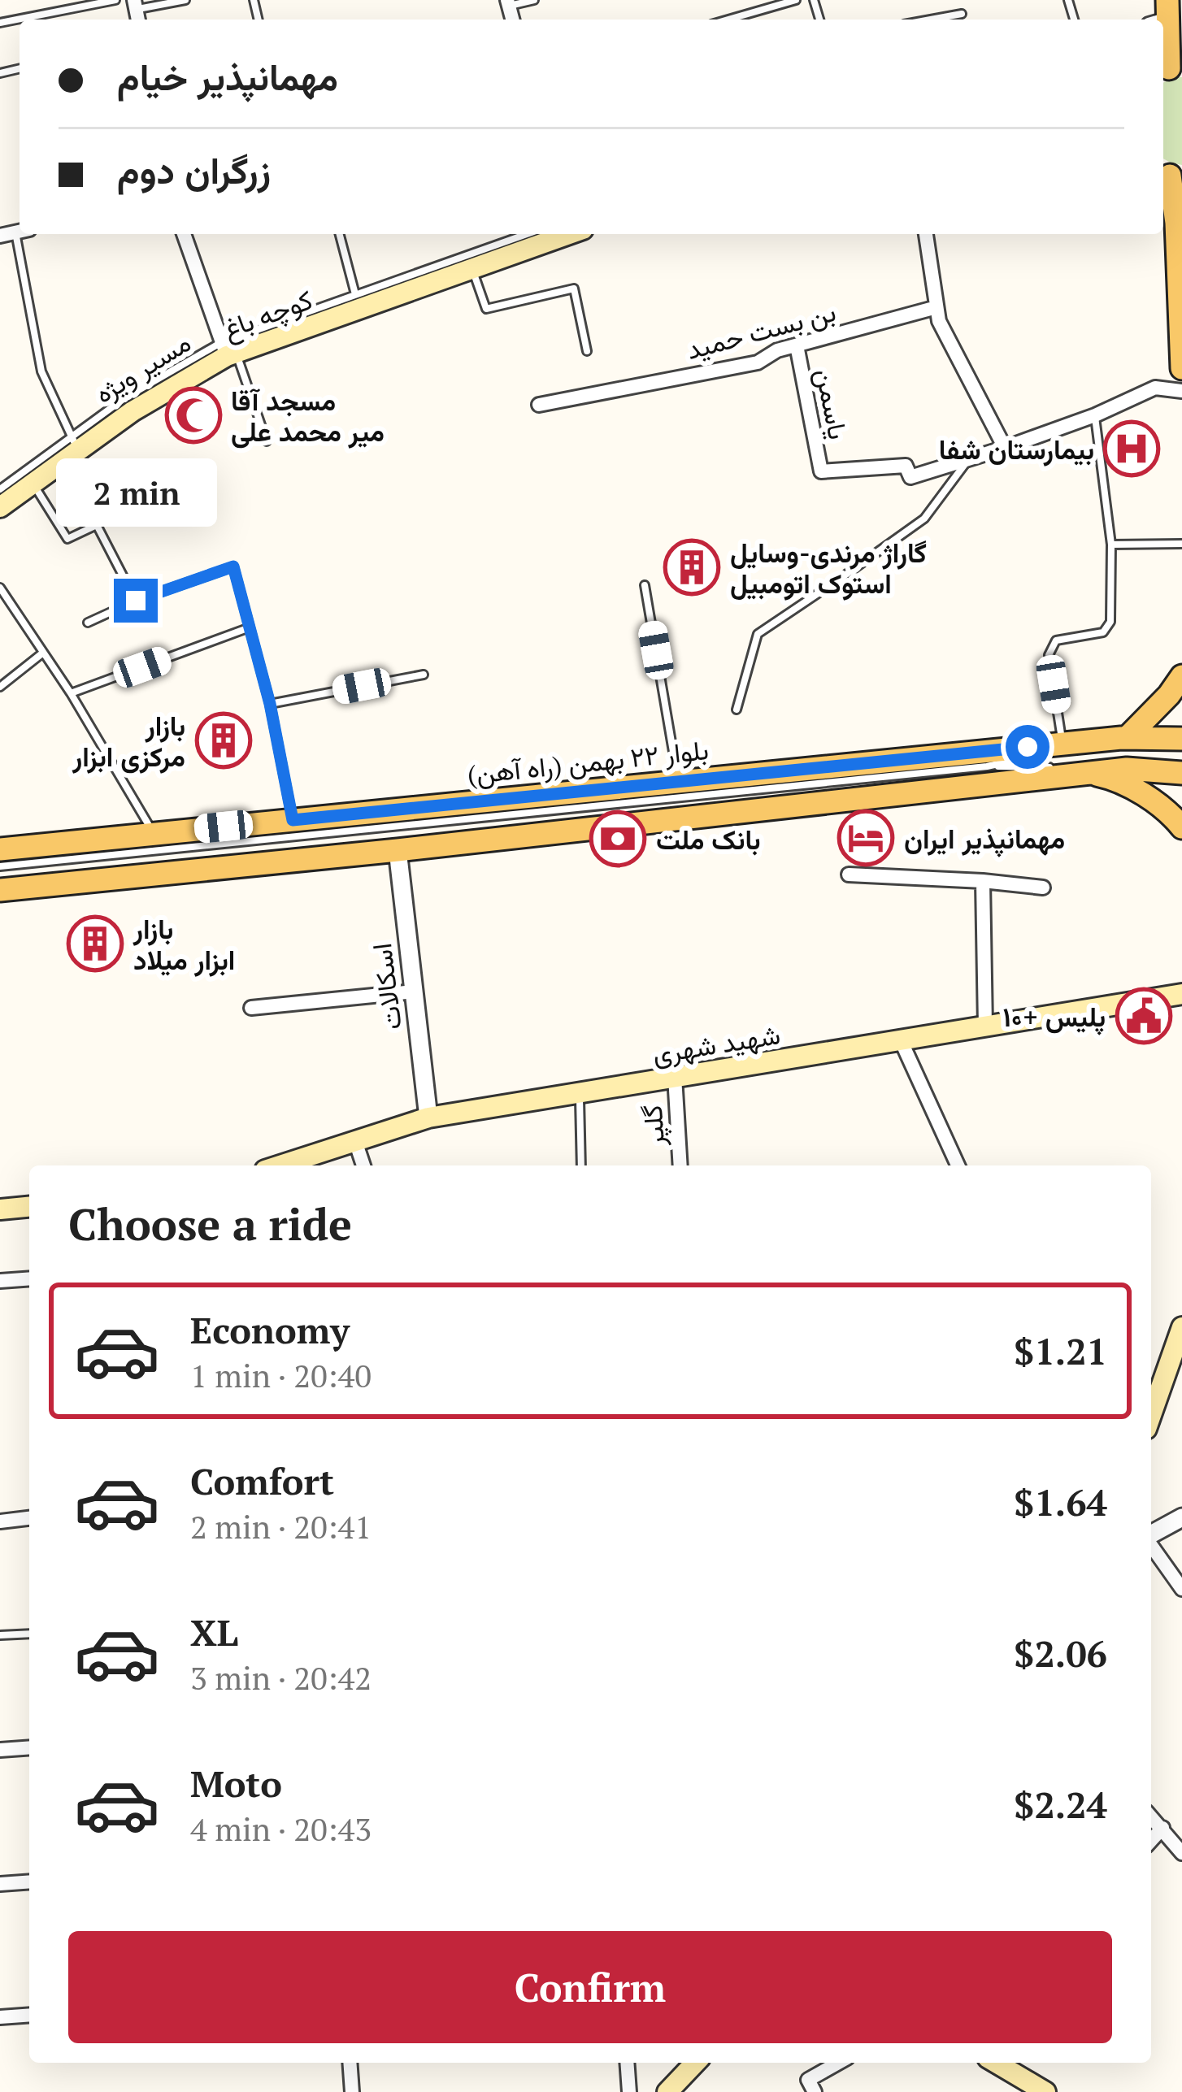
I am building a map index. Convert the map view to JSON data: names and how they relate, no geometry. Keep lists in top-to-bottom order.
{
  "streets": {
    "main road": ["کوچه باغ", "بلوار ۲۲ بهمن (راه آهن)", "شهید شهری"],
    "street": [
      "بن بست حمید",
      "یاسمن",
      "اسکالات",
      "گلپر"
    ]
  },
  "crossings": [
    ["بن بست حمید", "یاسمن"],
    ["اسکالات", "شهید شهری"],
    ["شهید شهری", "گلپر"]
  ],
  "places": {
    "mosque": ["مسجد آقا میر محمد علی"],
    "hospital": ["بیمارستان شفا"],
    "building": ["گاراژ مرندی-وسایل استوک اتومبیل", "بازار مرکزی ابزار", "بازار ابزار میلاد"],
    "hotel": ["مهمانپذیر ایران"],
    "bank": ["بانک ملت"],
    "public building": ["پلیس +۱۰"]
  },
  "page": {
    "banner": ["مهمانپذیر خیام", "زرگران دوم"],
    "bubble": "2 min",
    "heading": "Choose a ride",
    "list": [
      {
        "name": "Economy",
        "note": "1 min · 20:40",
        "value": "$1.21"
      },
      {
        "name": "Comfort",
        "note": "2 min · 20:41",
        "value": "$1.64"
      },
      {
        "name": "XL",
        "note": "3 min · 20:42",
        "value": "$2.06"
      },
      {
        "name": "Moto",
        "note": "4 min · 20:43",
        "value": "$2.24"
      }
    ],
    "buttons": "Confirm"
  }
}
